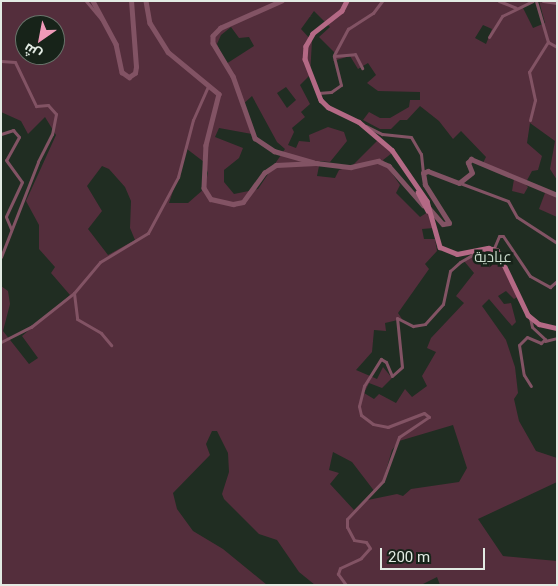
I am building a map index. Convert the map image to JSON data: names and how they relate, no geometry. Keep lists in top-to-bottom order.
{
  "districts": ["عبادية"],
  "scale_bar": "200 m",
  "north": "bottom left"
}
